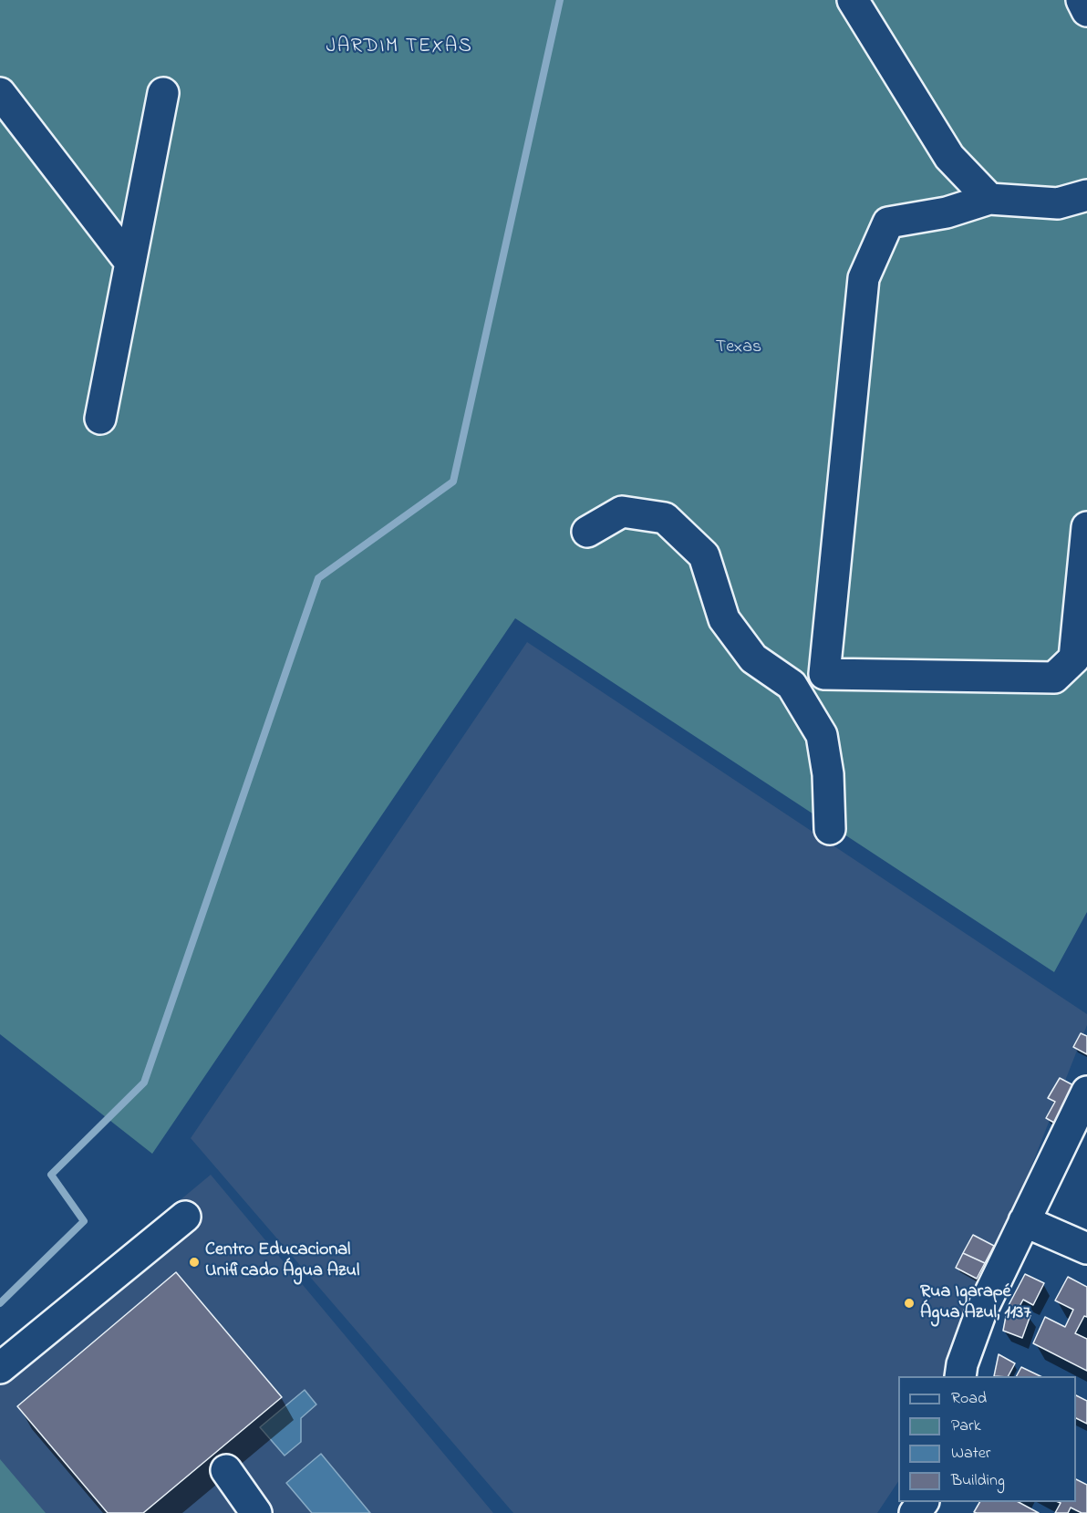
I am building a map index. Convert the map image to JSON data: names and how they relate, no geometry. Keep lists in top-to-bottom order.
{
  "districts": ["JARDIM TEXAS"],
  "parks": ["Texas"],
  "places": ["Centro Educacional Unificado Água Azul", "Rua Igarapé Água Azul, 1137"],
  "legend": [
    "Road",
    "Park",
    "Water",
    "Building"
  ]
}
